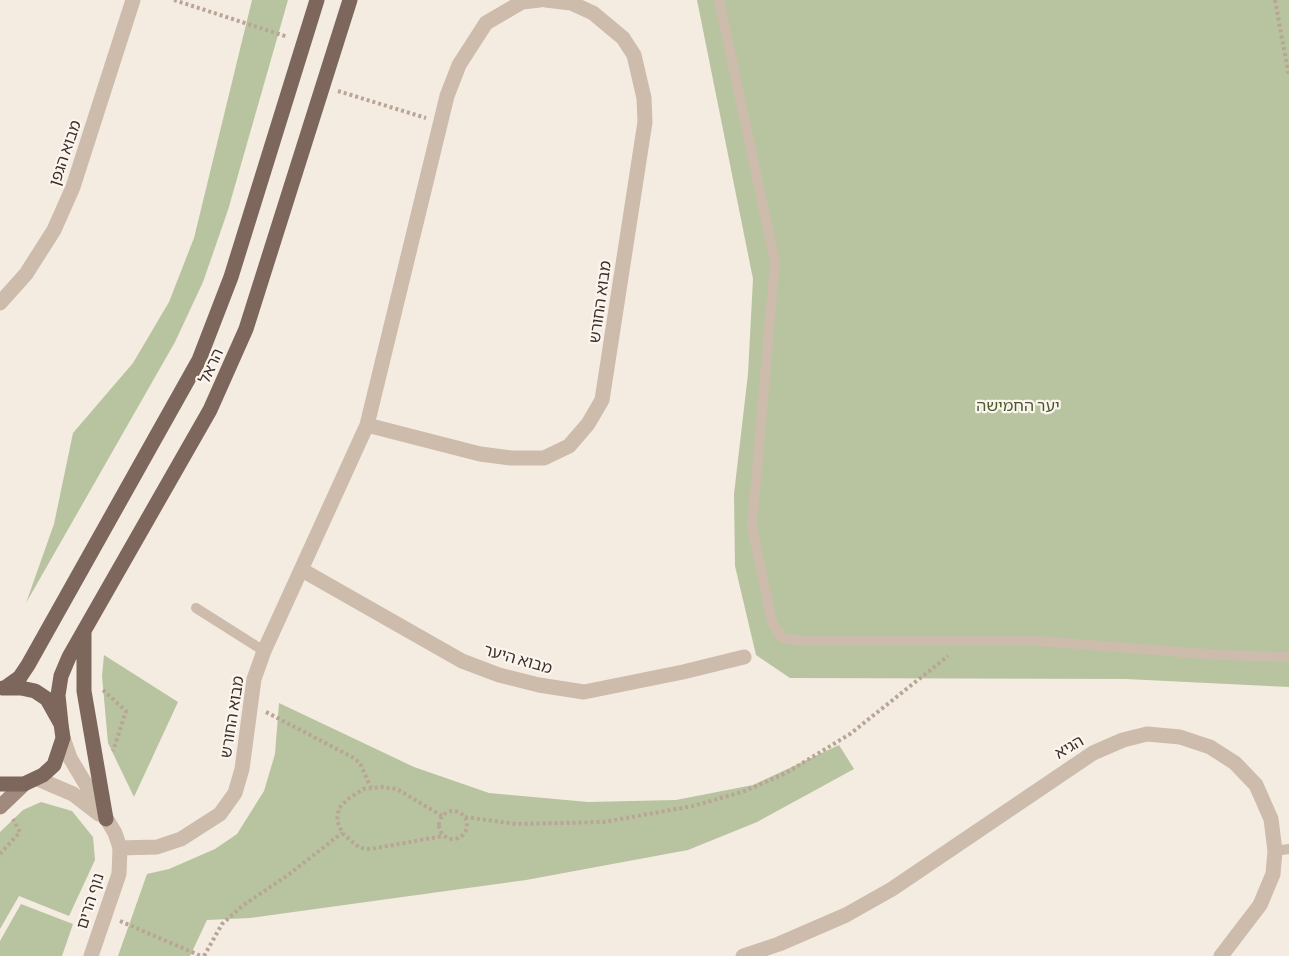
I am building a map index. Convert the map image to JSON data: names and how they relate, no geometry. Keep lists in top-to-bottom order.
{
  "streets": {
    "main road": ["הראל"],
    "street": [
      "מבוא הגפן",
      "מבוא החורש",
      "מבוא היער",
      "הגיא",
      "נוף הרים"
    ]
  },
  "crossings": [
    ["מבוא החורש", "מבוא היער"],
    ["מבוא החורש", "נוף הרים"]
  ],
  "parks": ["יער החמישה"]
}
